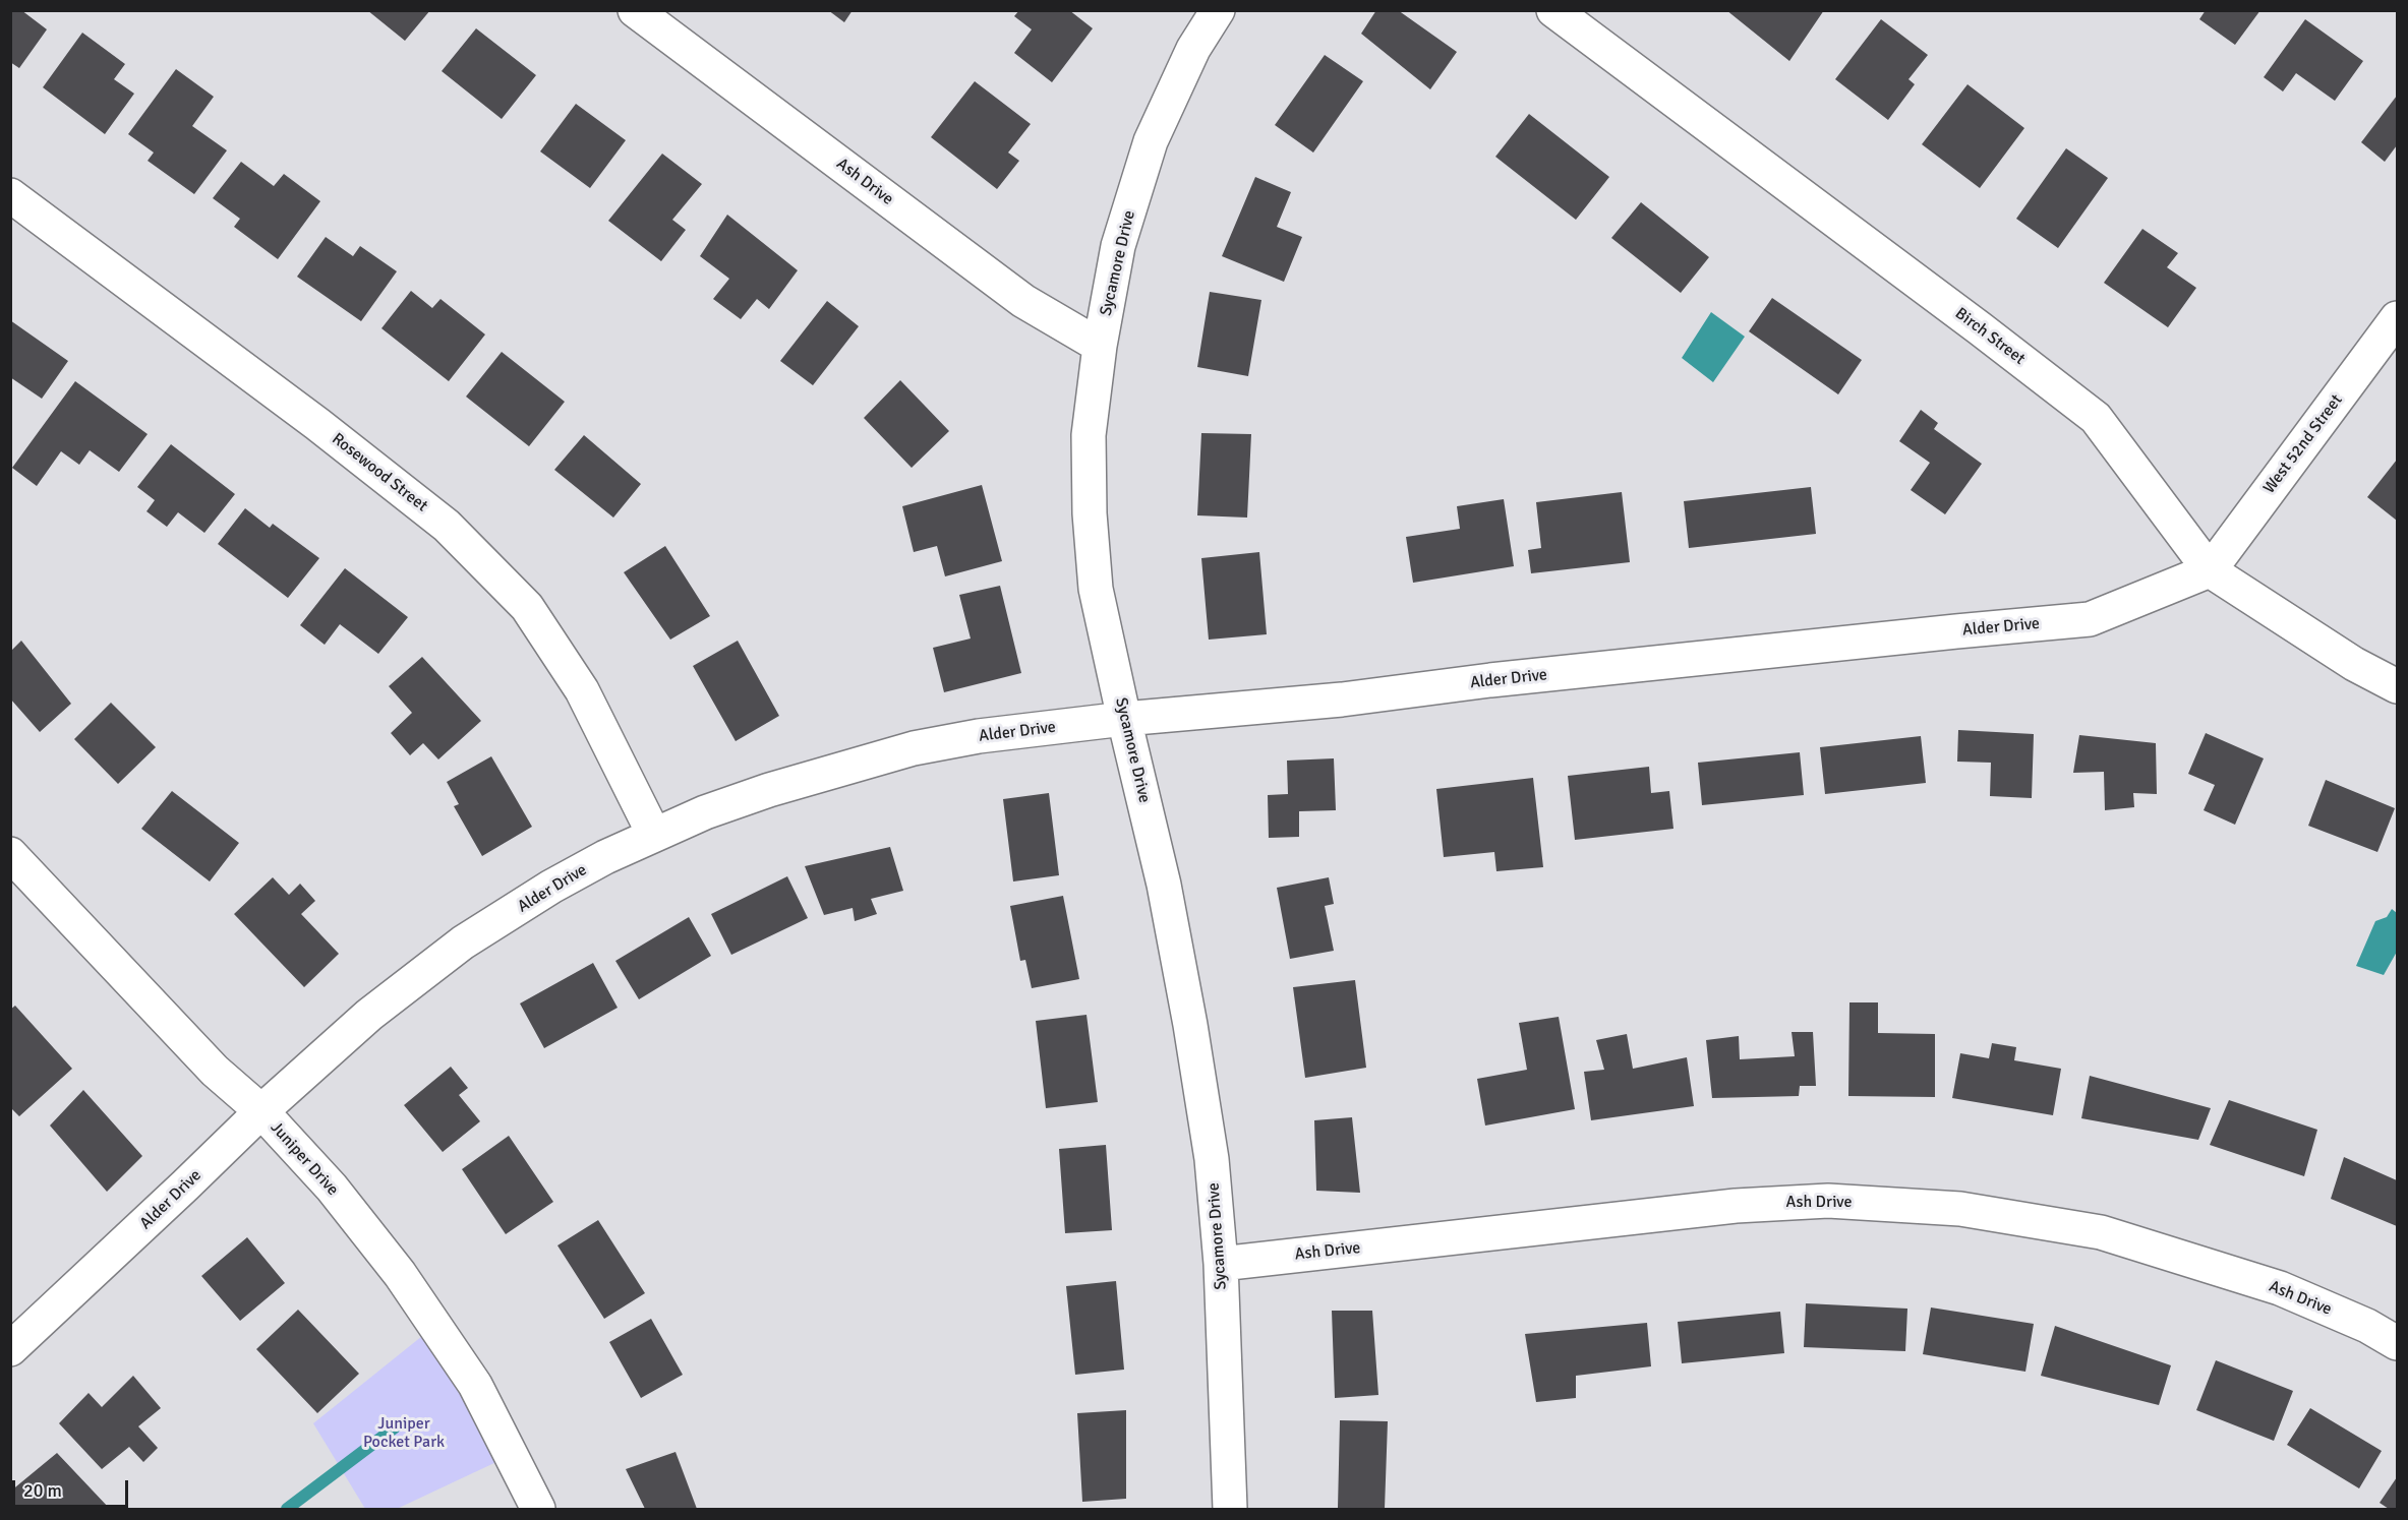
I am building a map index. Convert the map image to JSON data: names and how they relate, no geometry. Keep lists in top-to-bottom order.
{
  "streets": {
    "street": [
      "Ash Drive",
      "Sycamore Drive",
      "Birch Street",
      "West 52nd Street",
      "Rosewood Street",
      "Alder Drive",
      "Juniper Drive"
    ]
  },
  "crossings": [
    ["Ash Drive", "Sycamore Drive"],
    ["Sycamore Drive", "Alder Drive"],
    ["Birch Street", "West 52nd Street"],
    ["Birch Street", "Alder Drive"],
    ["West 52nd Street", "Alder Drive"],
    ["Rosewood Street", "Alder Drive"],
    ["Alder Drive", "Juniper Drive"]
  ],
  "parks": ["Juniper Pocket Park"],
  "scale_bar": "20 m"
}
